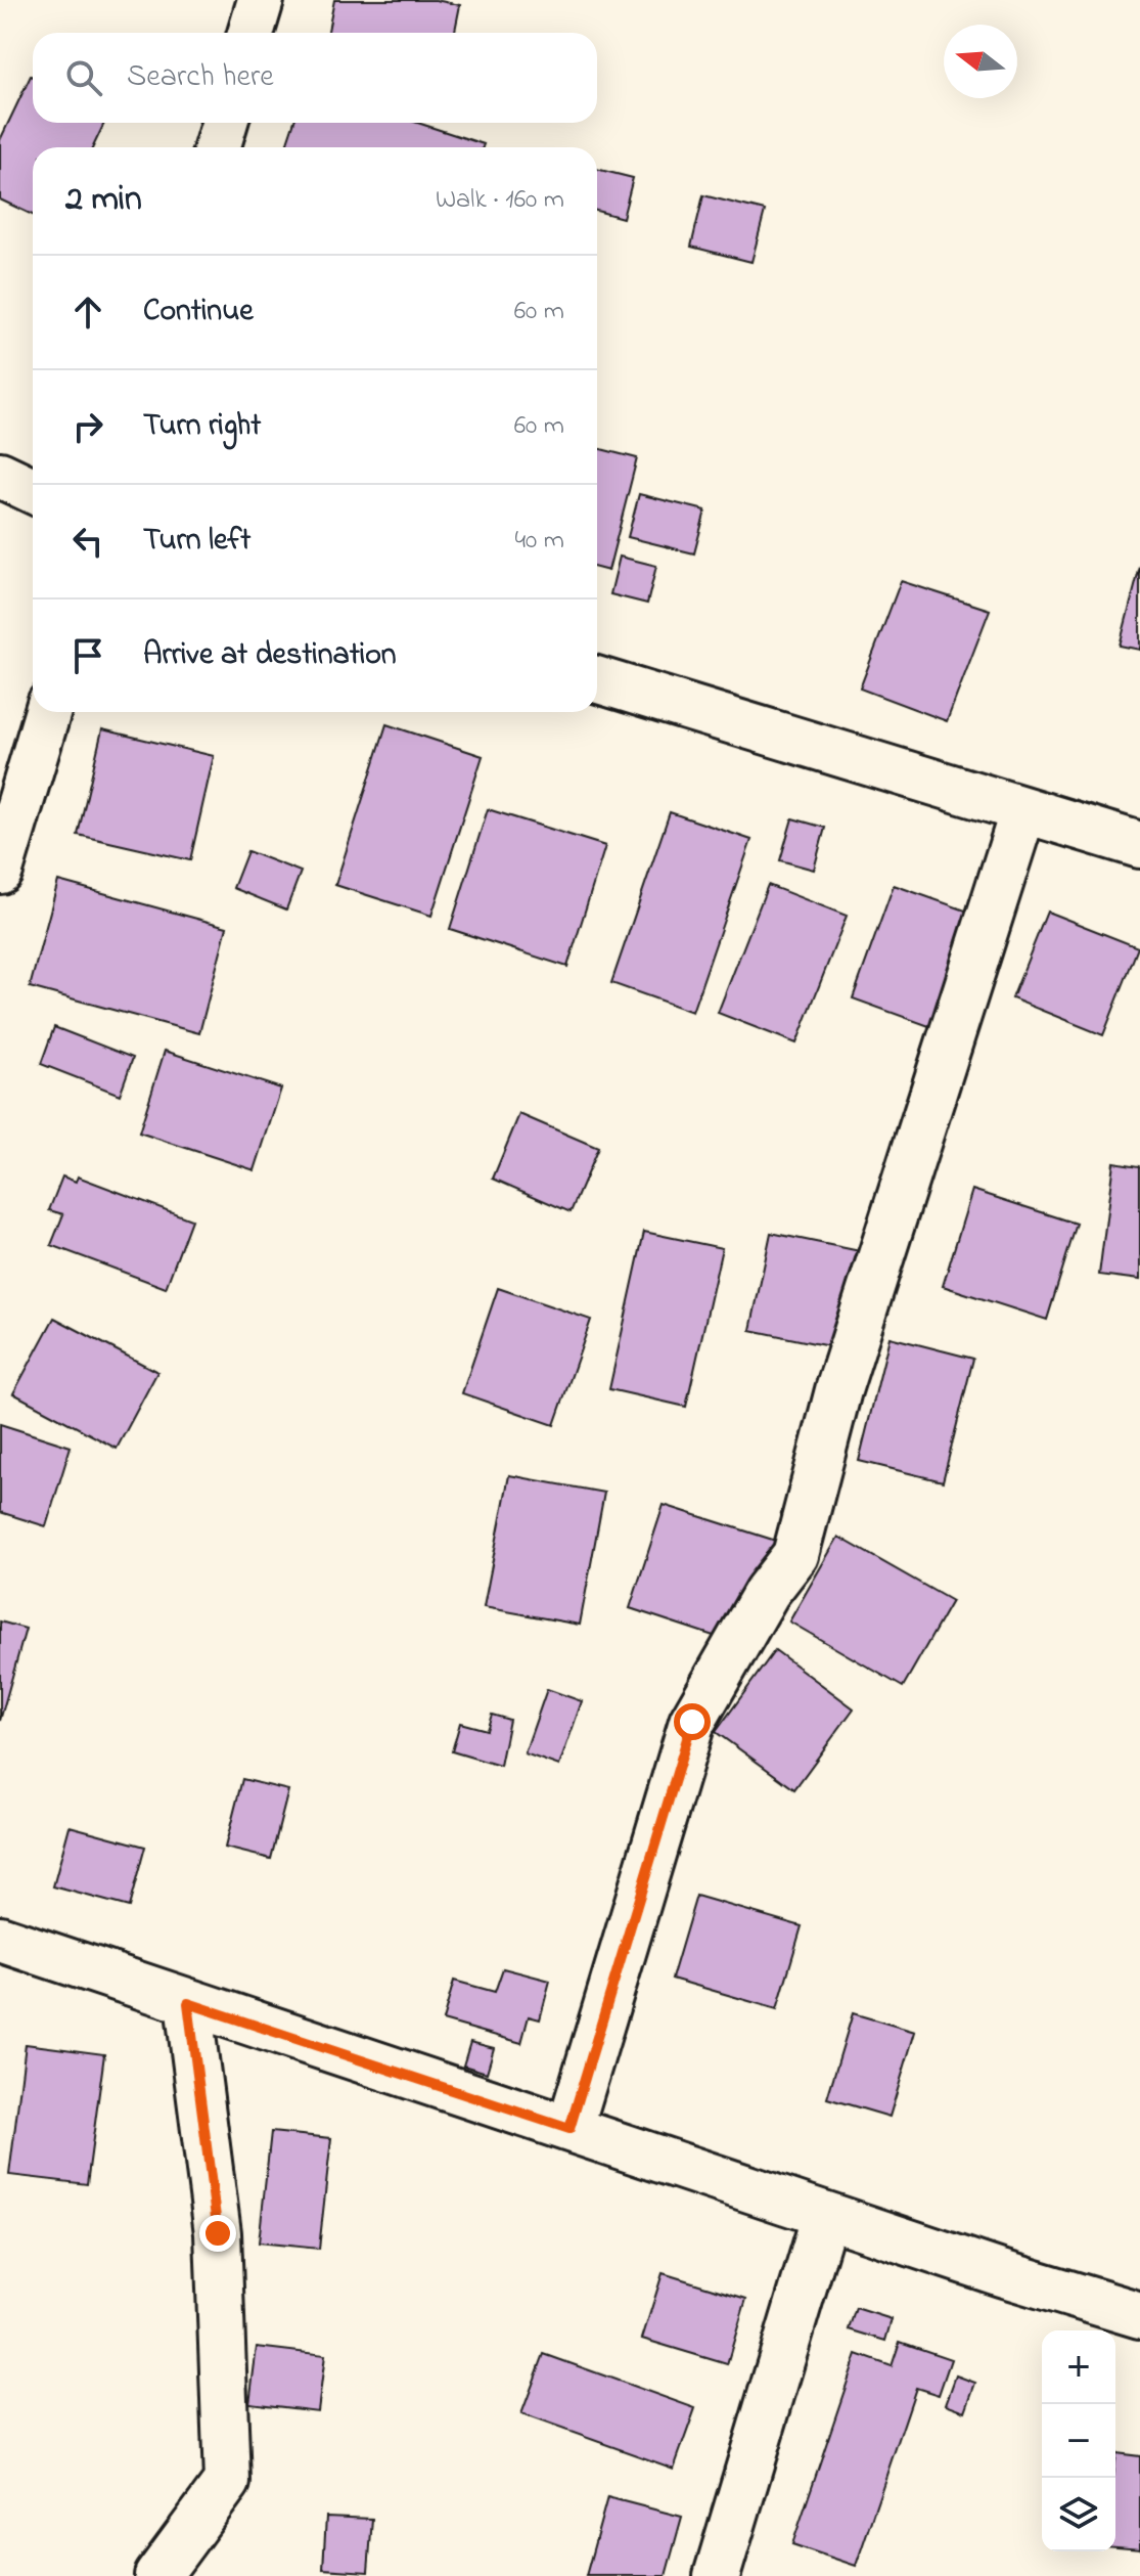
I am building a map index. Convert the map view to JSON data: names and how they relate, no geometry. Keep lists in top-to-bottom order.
{
  "north": "left",
  "page": {
    "search": "Search here",
    "heading": ["2 min", "Walk · 160 m"],
    "list": [
      ["Continue", "60 m"],
      ["Turn right", "60 m"],
      ["Turn left", "40 m"],
      "Arrive at destination"
    ],
    "map_buttons": ["+", "−"]
  }
}
